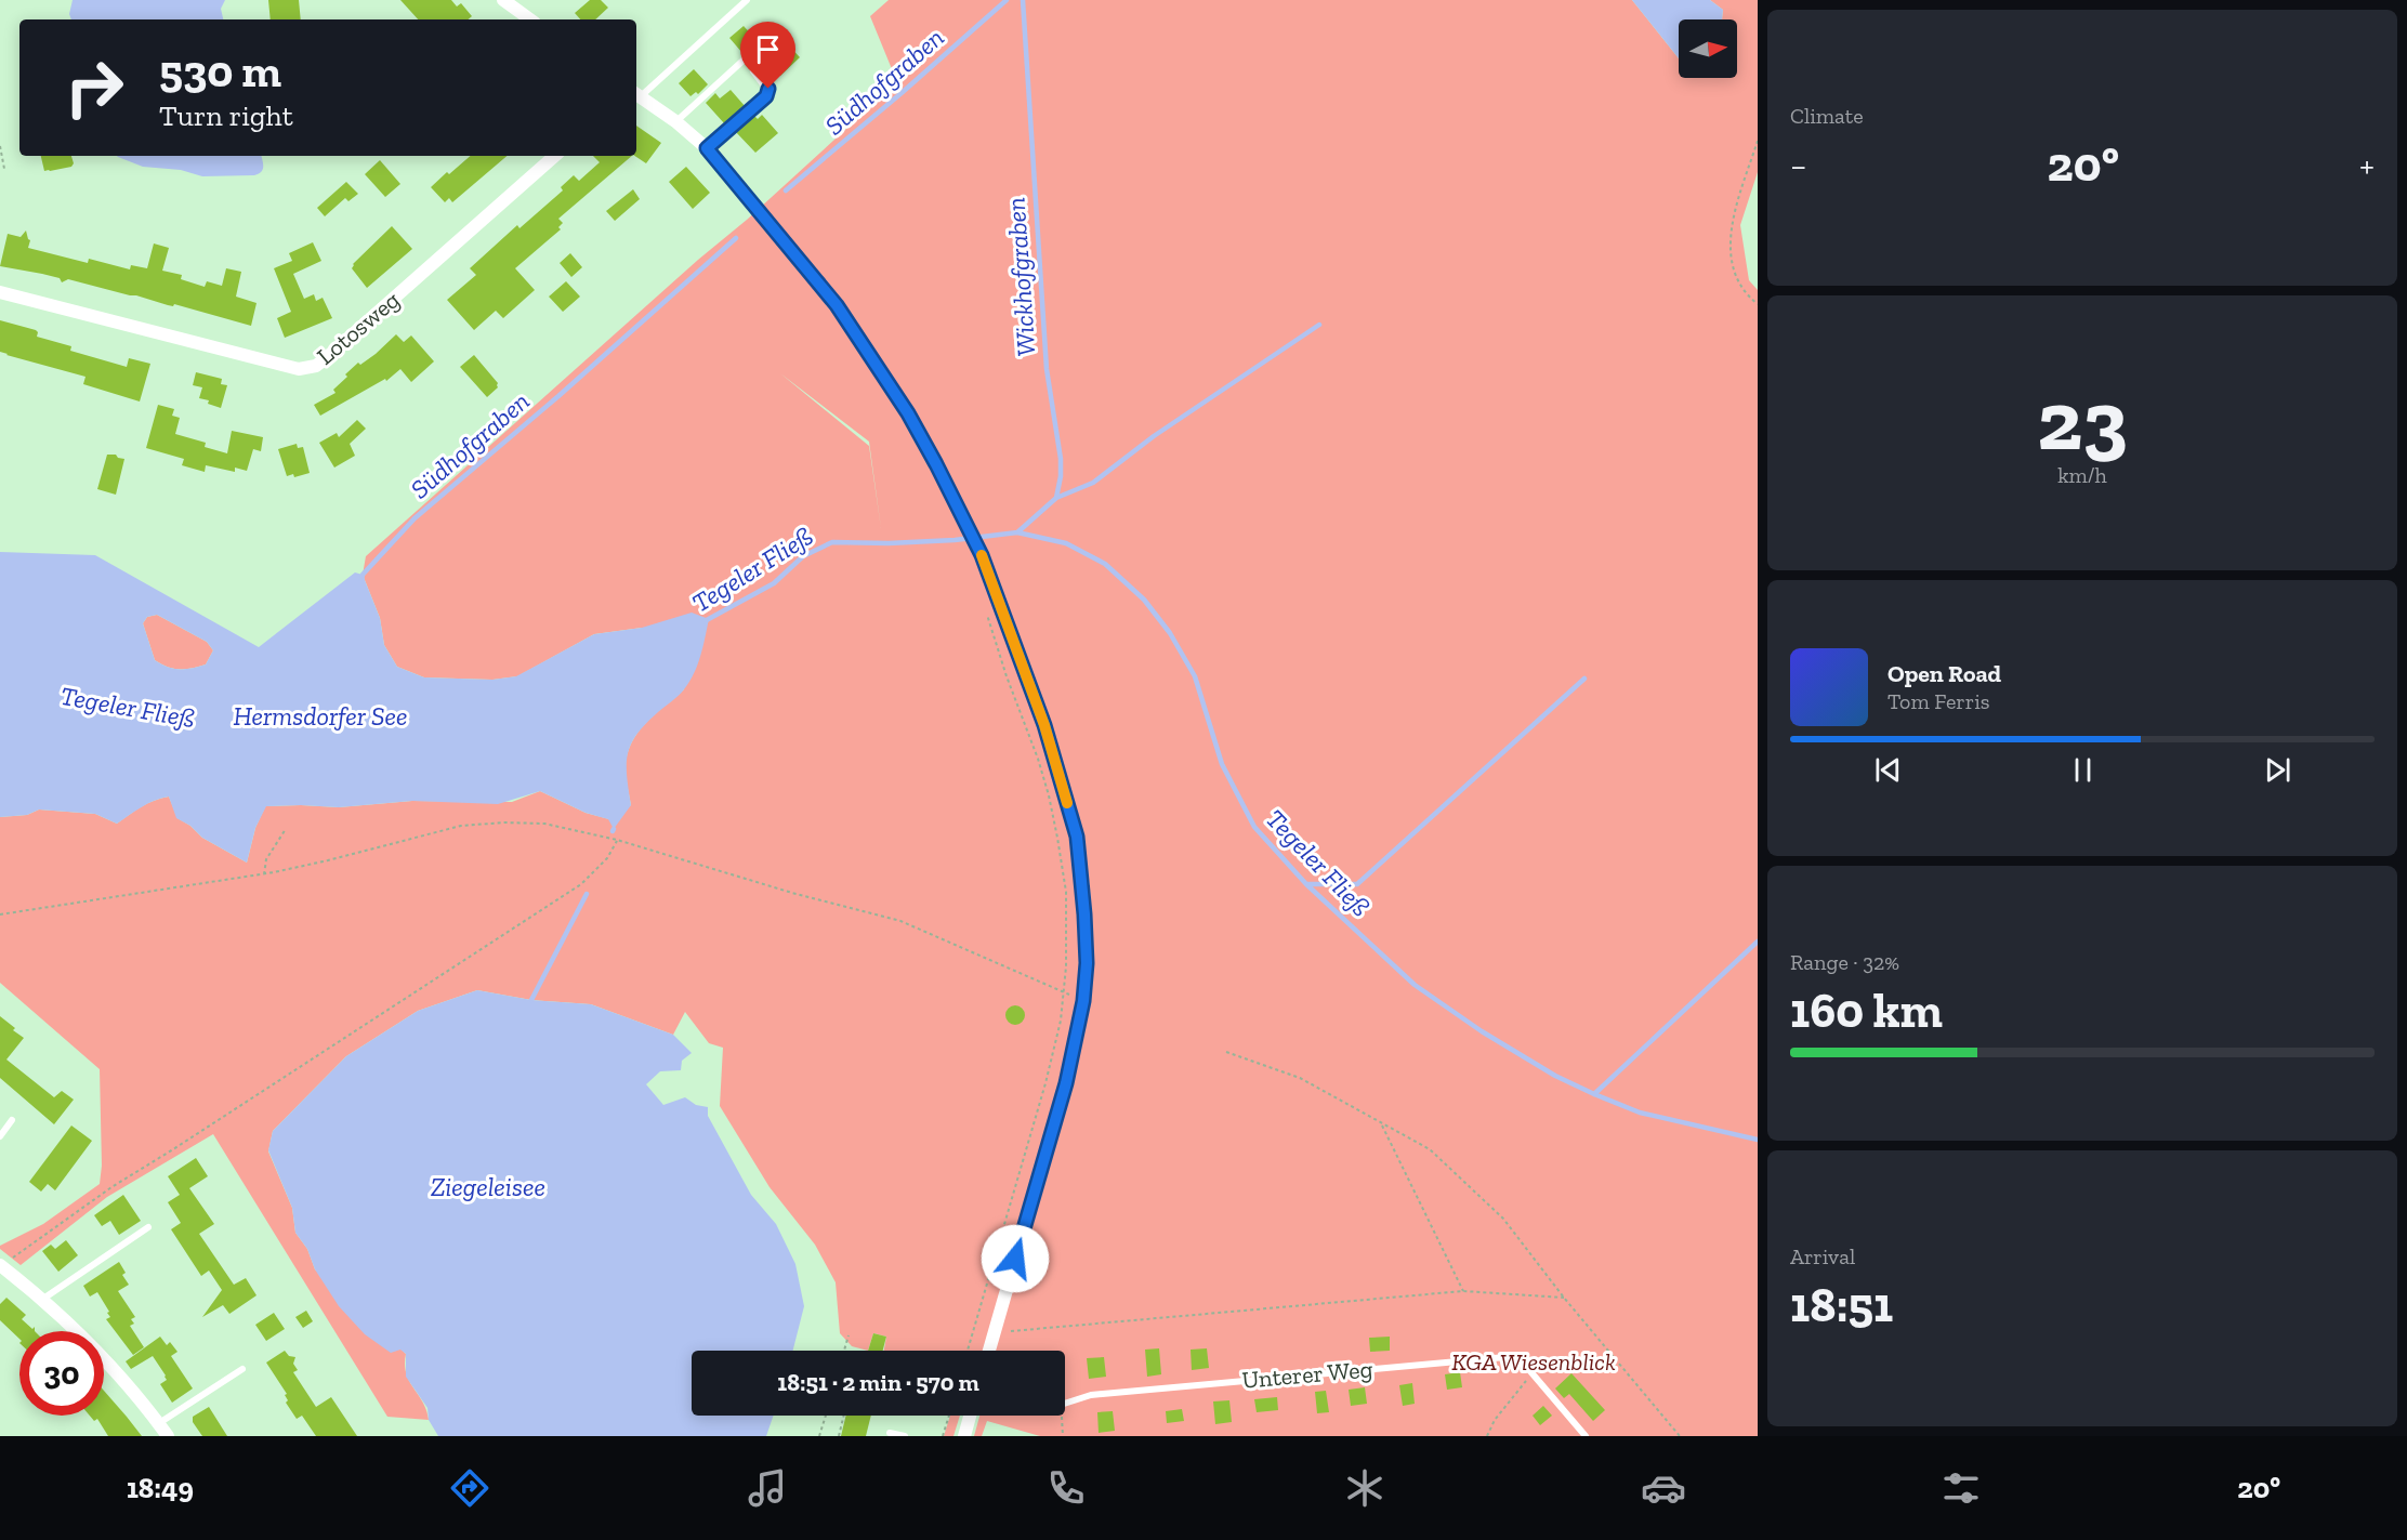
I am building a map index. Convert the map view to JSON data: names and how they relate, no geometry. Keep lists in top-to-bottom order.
{
  "streets": {
    "street": ["Lotosweg"],
    "lane": ["Unterer Weg"]
  },
  "water": [
    "Südhofgraben",
    "Wickhofgraben",
    "Tegeler Fließ",
    "Hermsdorfer See",
    "Ziegeleisee"
  ],
  "parks": ["KGA Wiesenblick"],
  "north": "right",
  "page": {
    "tile": [
      "Climate",
      ["23", "km/h"],
      ["Range · 32%", "160 km"],
      ["Arrival", "18:51"]
    ],
    "turn": ["530 m", "Turn right"],
    "heat": ["−", "20°", "+"],
    "song": ["Open Road", "Tom Ferris"],
    "limit": "30",
    "trip": "18:51 · 2 min · 570 m",
    "tabs": ["18:49", "20°"]
  }
}
